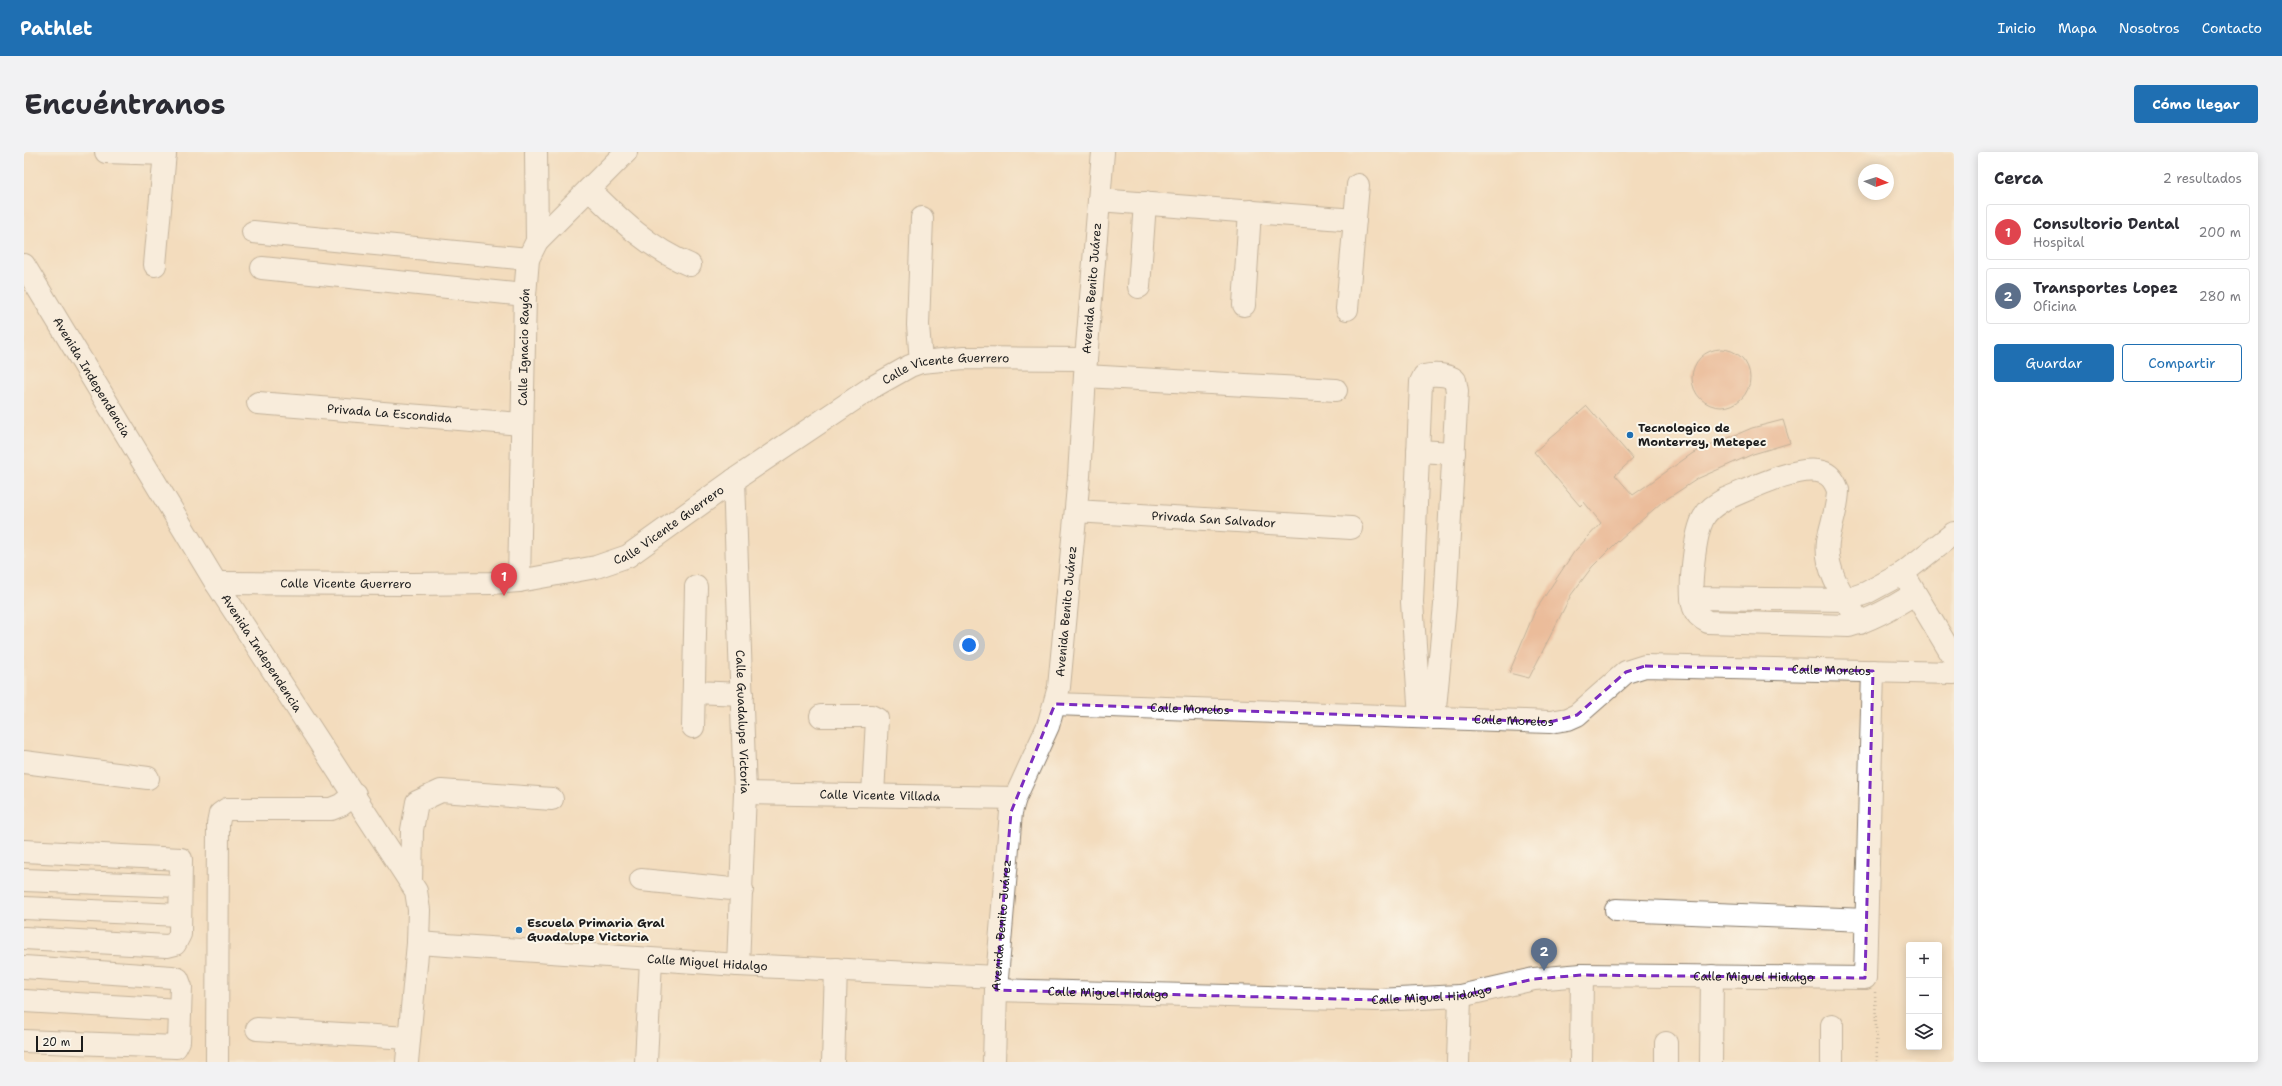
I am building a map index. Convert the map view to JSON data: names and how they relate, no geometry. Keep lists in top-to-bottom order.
{
  "streets": {
    "street": [
      "Avenida Benito Juárez",
      "Calle Ignacio Rayón",
      "Calle Vicente Guerrero",
      "Avenida Independencia",
      "Privada La Escondida",
      "Privada San Salvador",
      "Calle Morelos",
      "Calle Guadalupe Victoria",
      "Calle Vicente Villada",
      "Calle Miguel Hidalgo"
    ]
  },
  "crossings": [
    ["Avenida Benito Juárez", "Calle Vicente Guerrero"],
    ["Avenida Benito Juárez", "Privada San Salvador"],
    ["Avenida Benito Juárez", "Calle Morelos"],
    ["Avenida Benito Juárez", "Calle Vicente Villada"],
    ["Avenida Benito Juárez", "Calle Miguel Hidalgo"],
    ["Calle Ignacio Rayón", "Calle Vicente Guerrero"],
    ["Calle Ignacio Rayón", "Privada La Escondida"],
    ["Calle Vicente Guerrero", "Avenida Independencia"],
    ["Calle Vicente Guerrero", "Calle Guadalupe Victoria"],
    ["Avenida Independencia", "Calle Miguel Hidalgo"],
    ["Calle Guadalupe Victoria", "Calle Vicente Villada"],
    ["Calle Guadalupe Victoria", "Calle Miguel Hidalgo"]
  ],
  "places": ["Tecnologico de Monterrey, Metepec", "Escuela Primaria Gral Guadalupe Victoria"],
  "scale_bar": "20 m",
  "north": "right",
  "page": {
    "header": "Pathlet",
    "nav": [
      "Inicio",
      "Mapa",
      "Nosotros",
      "Contacto"
    ],
    "title": "Encuéntranos",
    "buttons": [
      "Cómo llegar",
      ["Guardar", "Compartir"]
    ],
    "heading": ["Cerca", "2 resultados"],
    "list": [
      {
        "mark": "1",
        "name": "Consultorio Dental",
        "note": "Hospital",
        "value": "200 m"
      },
      {
        "mark": "2",
        "name": "Transportes Lopez",
        "note": "Oficina",
        "value": "280 m"
      }
    ],
    "pins": ["1", "2"],
    "map_buttons": ["+", "−"],
    "scale": "20 m"
  }
}
